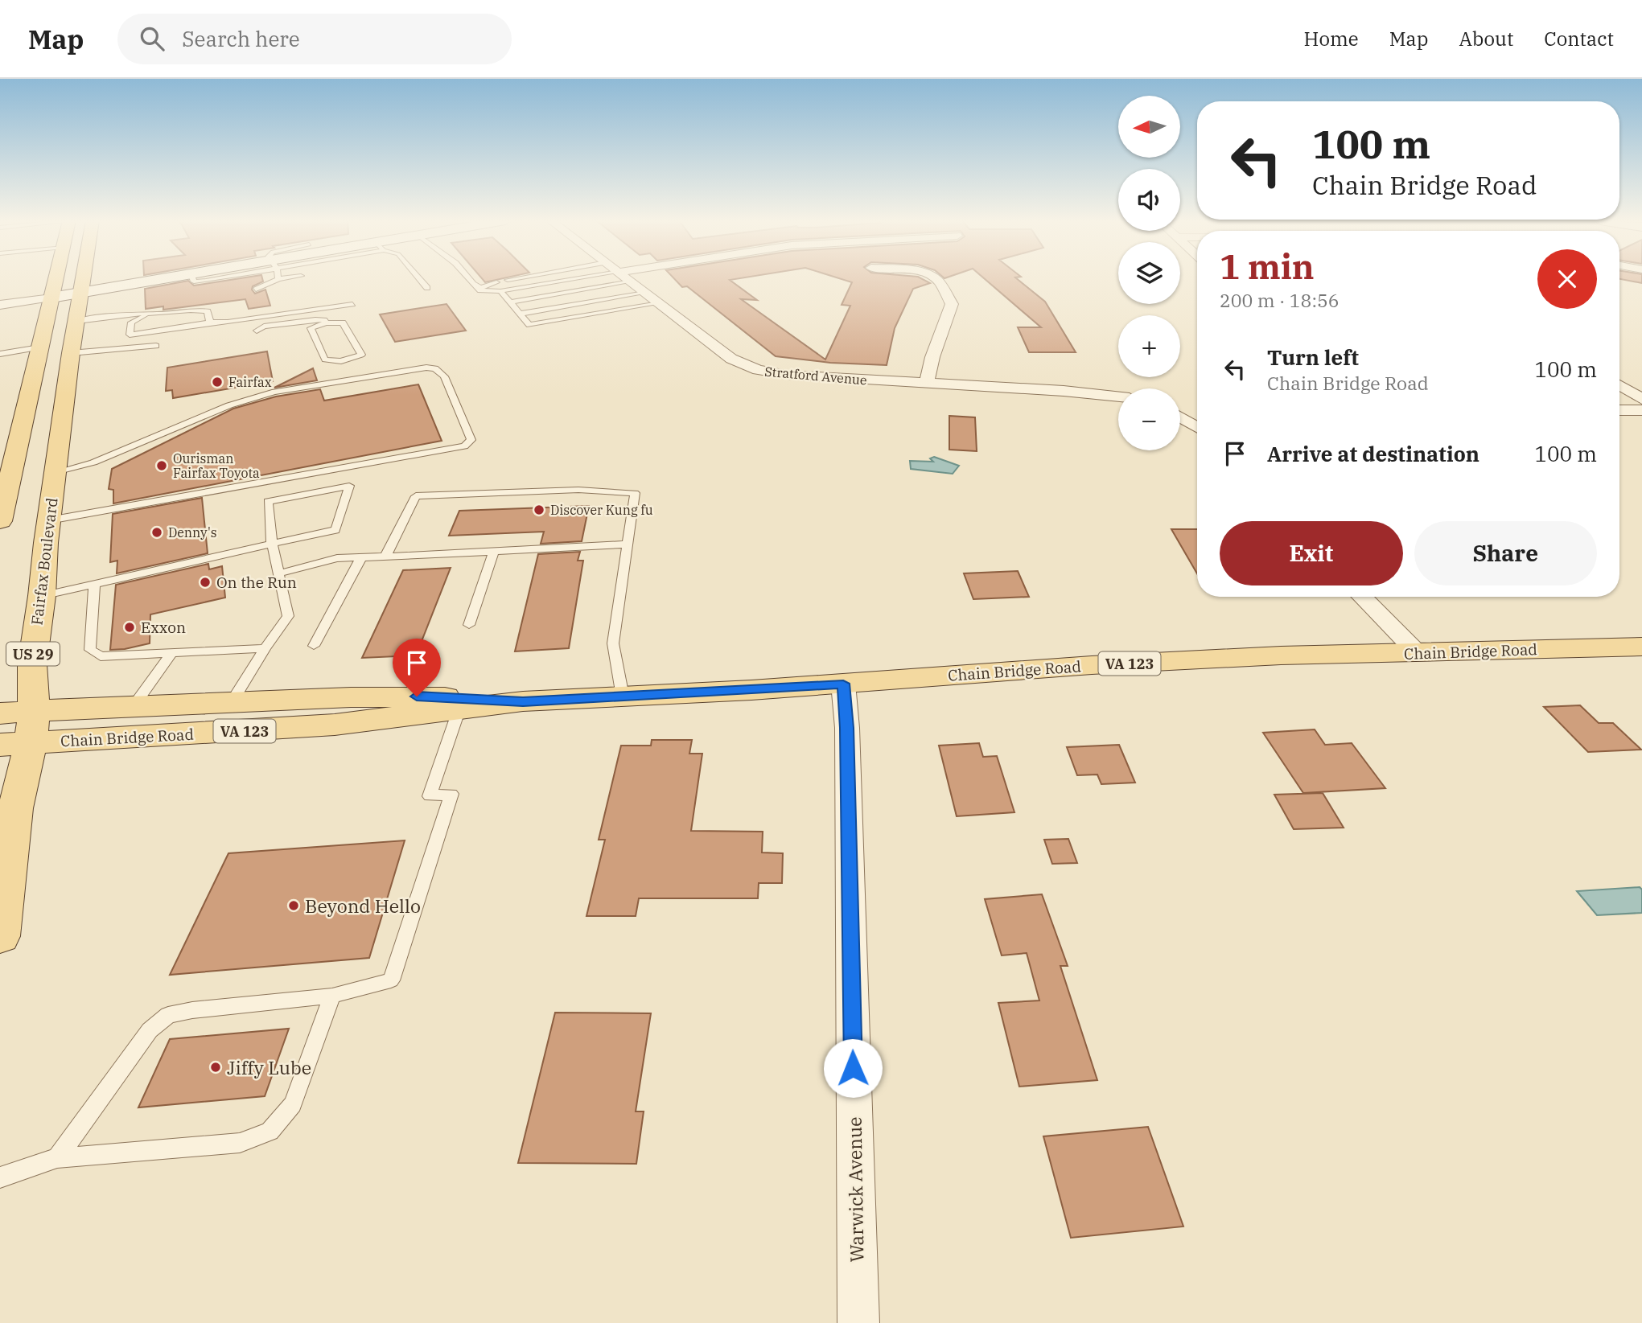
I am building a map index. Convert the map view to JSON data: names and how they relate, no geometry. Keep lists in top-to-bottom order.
{
  "streets": {
    "main road": [
      "Fairfax Boulevard",
      "Chain Bridge Road",
      "US 29",
      "VA 123"
    ],
    "street": ["Stratford Avenue", "Warwick Avenue"]
  },
  "crossings": [
    ["Fairfax Boulevard", "Chain Bridge Road"],
    ["Chain Bridge Road", "Warwick Avenue"]
  ],
  "places": [
    "Fairfax",
    "Ourisman Fairfax Toyota",
    "Discover Kung fu",
    "Denny's",
    "On the Run",
    "Exxon",
    "Beyond Hello",
    "Jiffy Lube"
  ],
  "north": "left",
  "page": {
    "header": "Map",
    "search": "Search here",
    "nav": [
      "Home",
      "Map",
      "About",
      "Contact"
    ],
    "map_buttons": ["+", "−"],
    "turn": ["100 m", "Chain Bridge Road"],
    "heading": ["1 min", "200 m · 18:56"],
    "list": [
      {
        "name": "Turn left",
        "note": "Chain Bridge Road",
        "value": "100 m"
      },
      {
        "name": "Arrive at destination",
        "value": "100 m"
      }
    ],
    "buttons": ["Exit", "Share"]
  }
}
